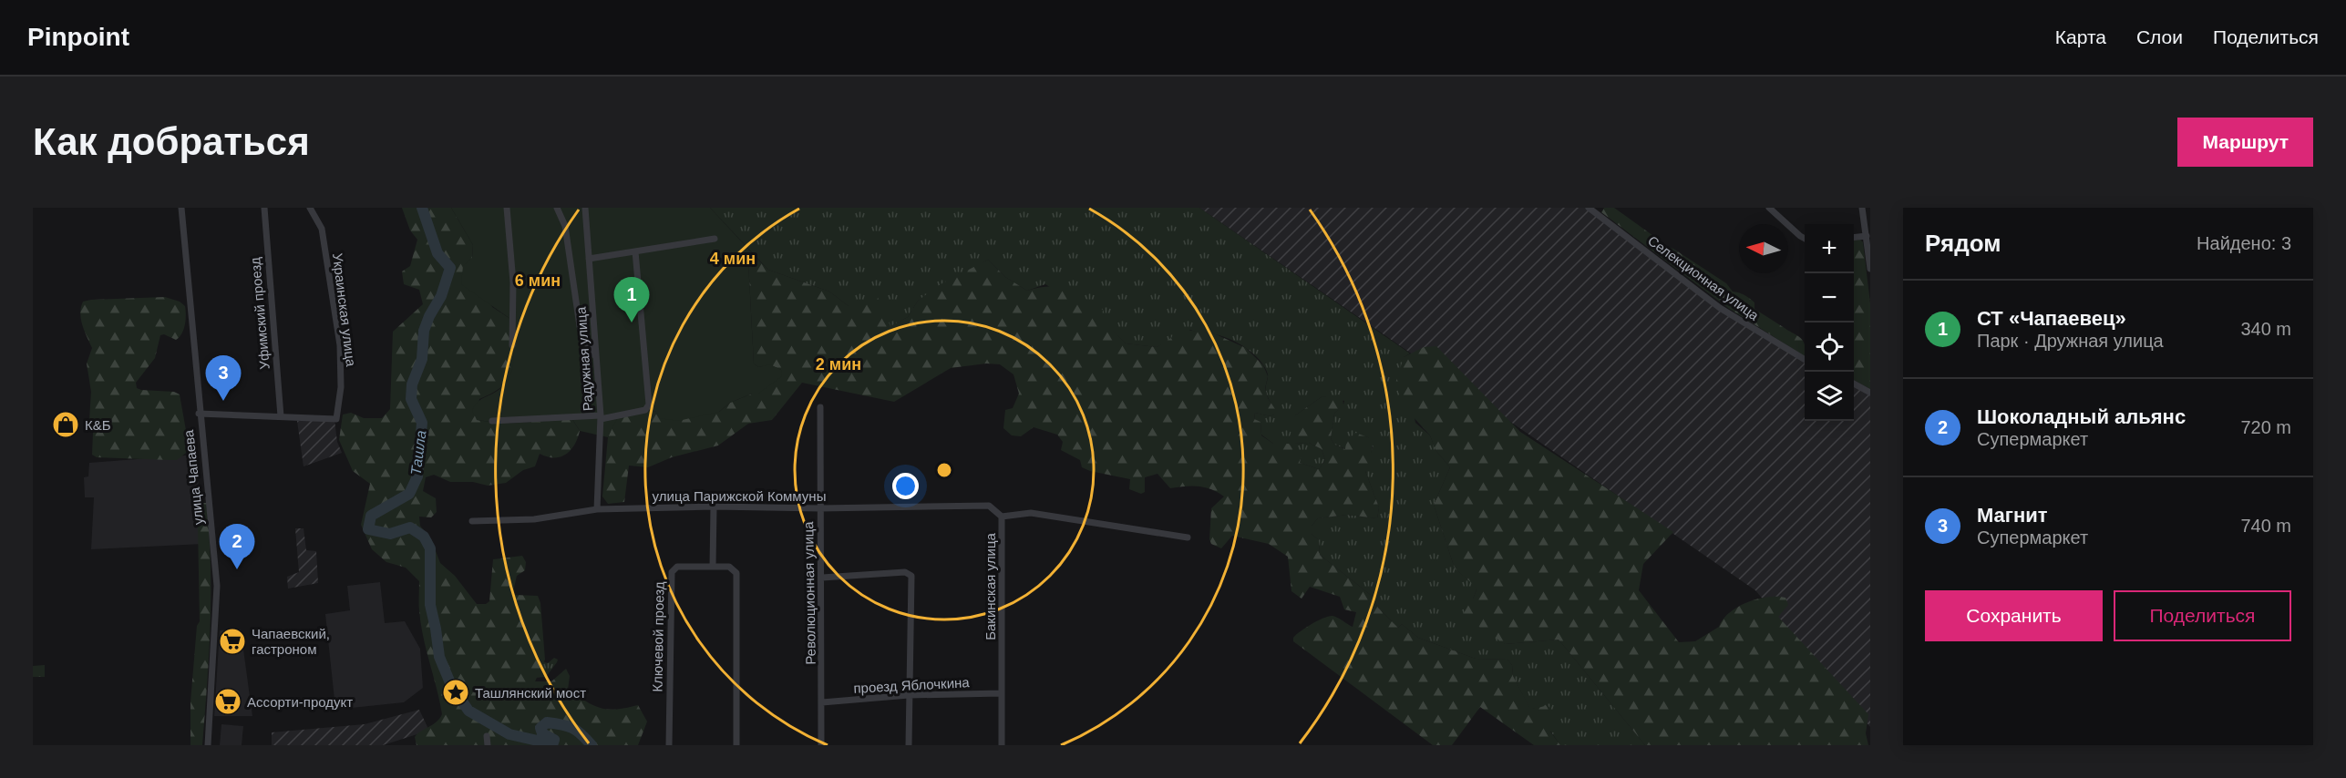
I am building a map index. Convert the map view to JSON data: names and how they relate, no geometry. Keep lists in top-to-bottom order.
{
  "streets": {
    "street": [
      "Селекционная улица",
      "Украинская улица",
      "Уфимский проезд",
      "Радужная улица",
      "улица Чапаева",
      "улица Парижской Коммуны",
      "Бакинская улица",
      "Революционная улица",
      "Ключевой проезд",
      "проезд Яблочкина"
    ]
  },
  "crossings": [
    ["Украинская улица", "Уфимский проезд"],
    ["Радужная улица", "улица Парижской Коммуны"],
    ["улица Парижской Коммуны", "Бакинская улица"],
    ["улица Парижской Коммуны", "Революционная улица"],
    ["Бакинская улица", "проезд Яблочкина"],
    ["Революционная улица", "проезд Яблочкина"]
  ],
  "water": ["Ташла"],
  "places": {
    "shop": ["К&Б"],
    "supermarket": ["Чапаевский, гастроном", "Ассорти-продукт"],
    "place": ["Ташлянский мост"]
  },
  "north": "left",
  "page": {
    "header": "Pinpoint",
    "nav": ["Карта", "Слои", "Поделиться"],
    "buttons": [
      "Маршрут",
      ["Сохранить", "Поделиться"]
    ],
    "title": "Как добраться",
    "heading": ["Рядом", "Найдено: 3"],
    "map_buttons": ["+", "−"],
    "pins": ["1", "3", "2"],
    "list": [
      {
        "mark": "1",
        "name": "СТ «Чапаевец»",
        "note": "Парк · Дружная улица",
        "value": "340 m"
      },
      {
        "mark": "2",
        "name": "Шоколадный альянс",
        "note": "Супермаркет",
        "value": "720 m"
      },
      {
        "mark": "3",
        "name": "Магнит",
        "note": "Супермаркет",
        "value": "740 m"
      }
    ]
  },
  "rings": ["4 мин", "6 мин", "2 мин"]
}
